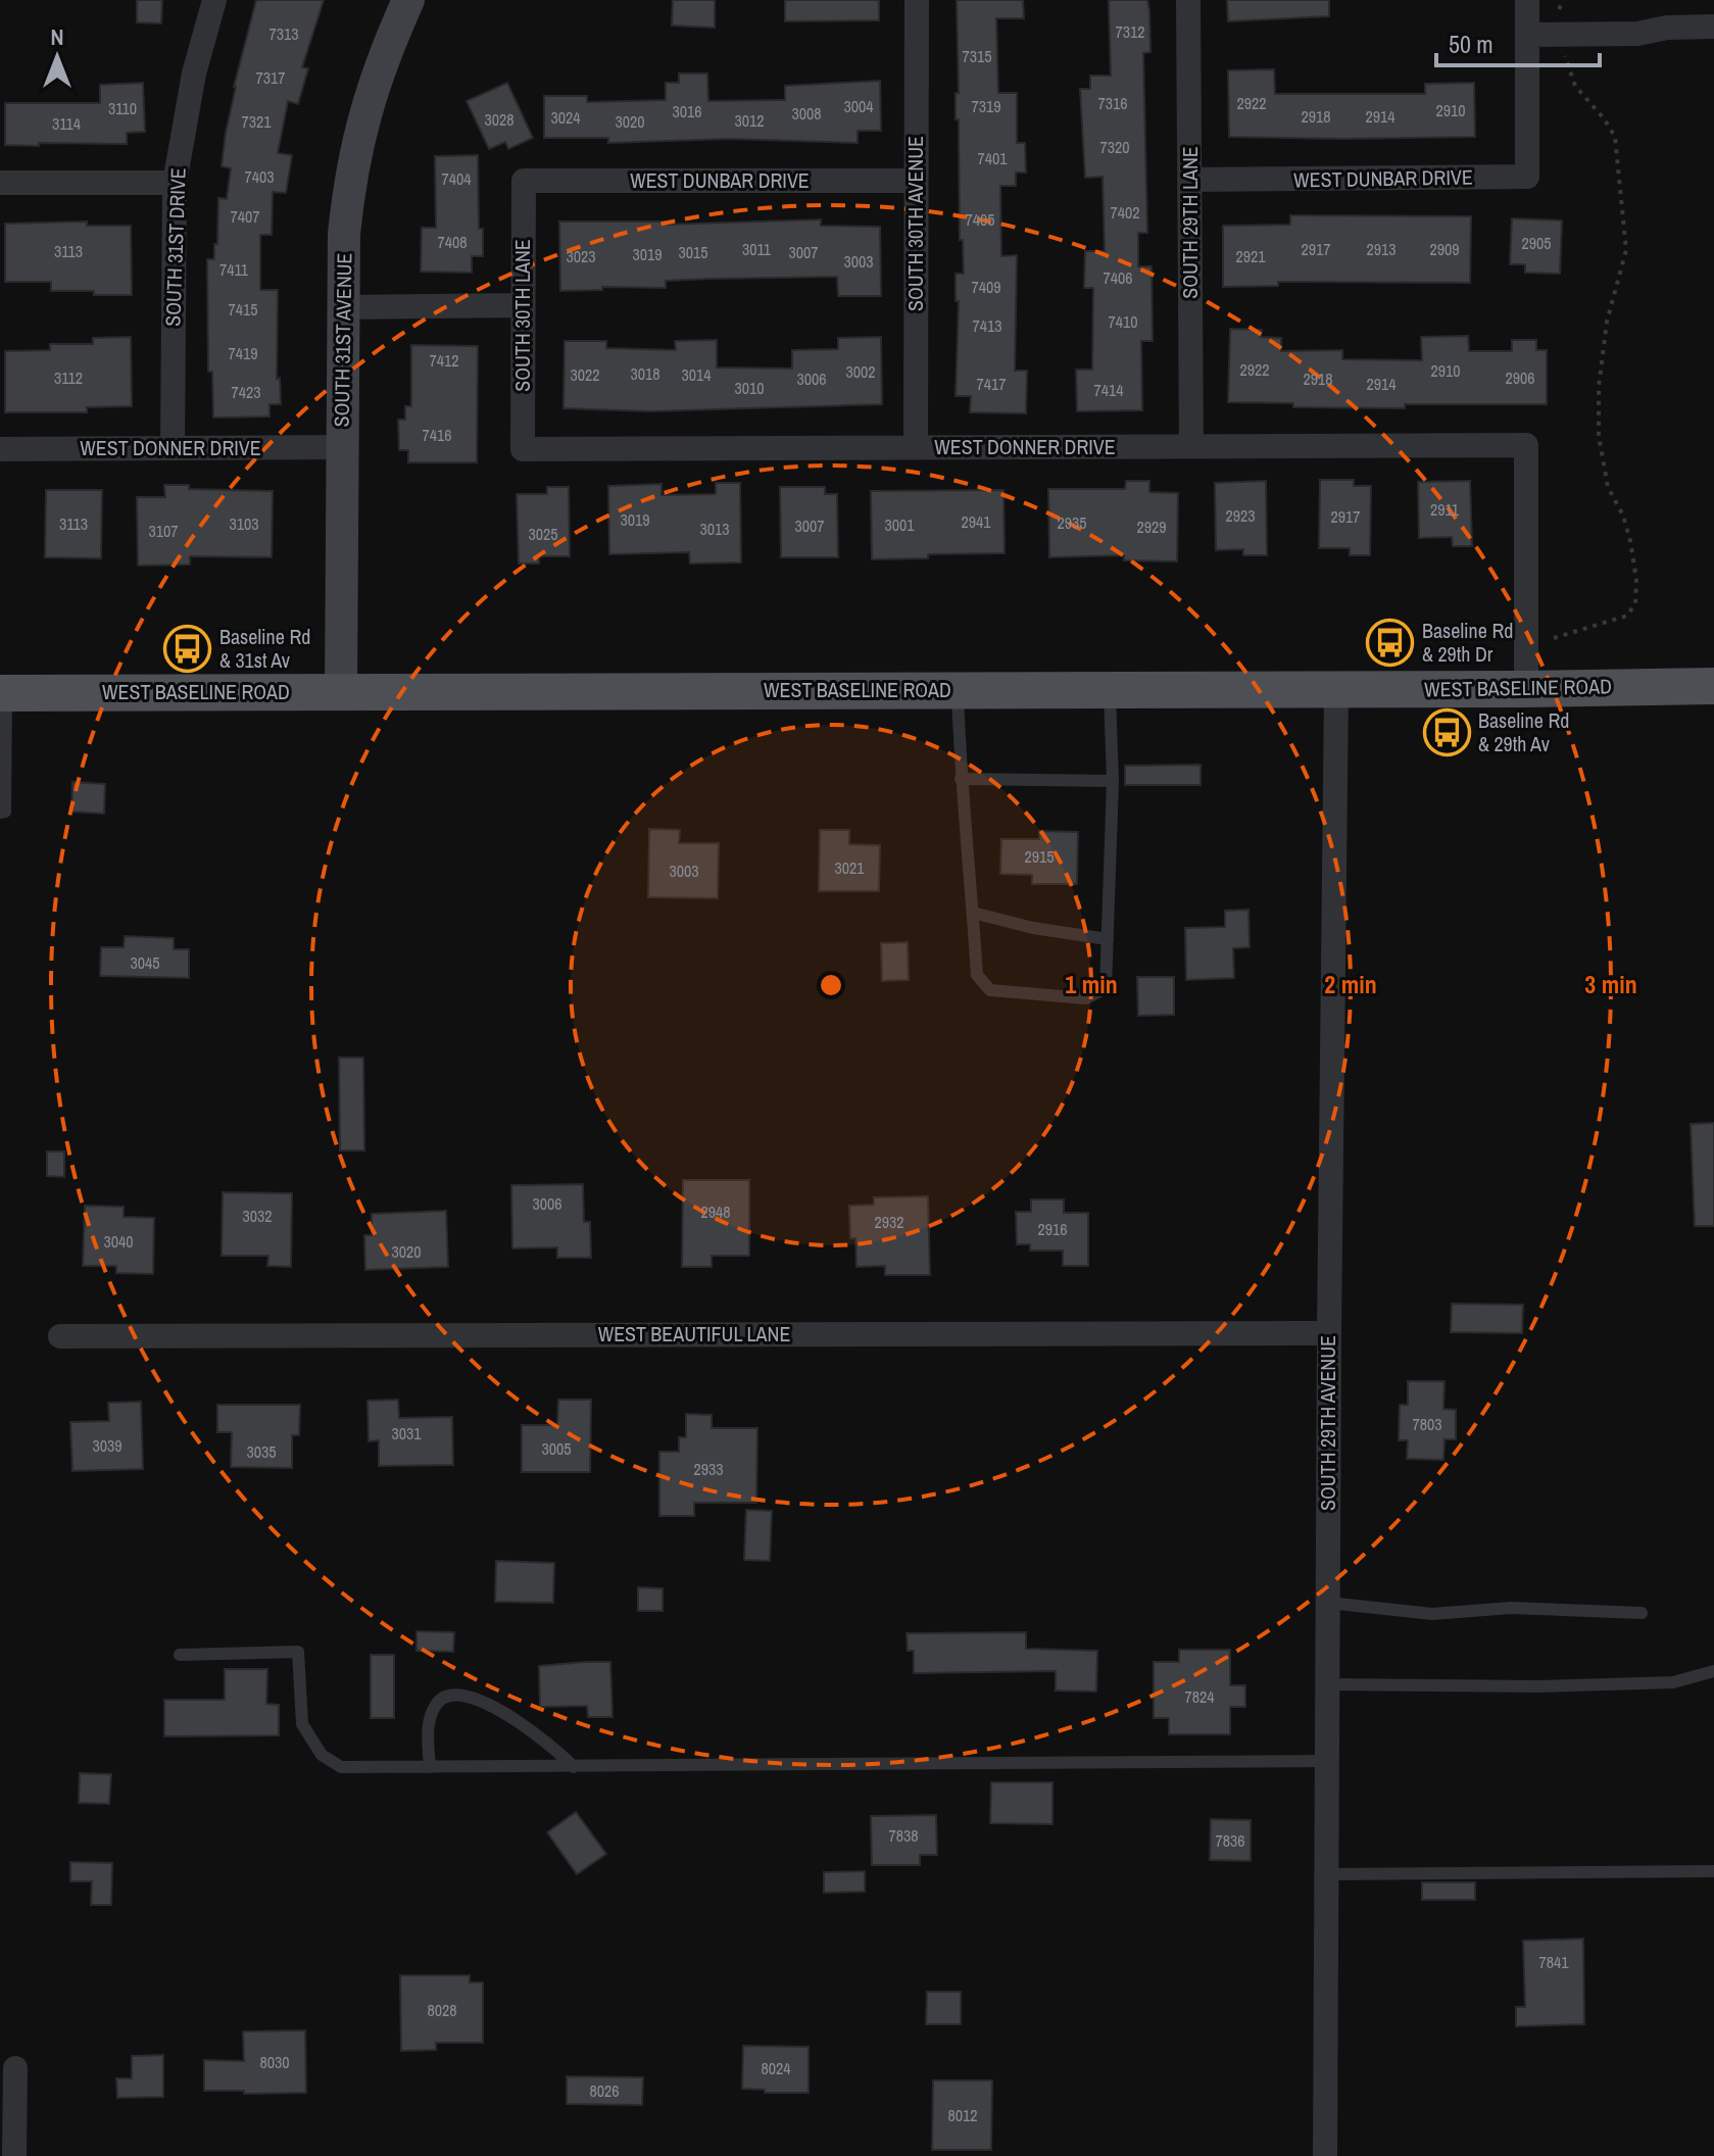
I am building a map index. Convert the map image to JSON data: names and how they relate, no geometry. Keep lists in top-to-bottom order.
{
  "streets": {
    "main road": ["WEST BASELINE ROAD"],
    "street": [
      "WEST DUNBAR DRIVE",
      "SOUTH 29TH LANE",
      "SOUTH 30TH AVENUE",
      "SOUTH 31ST DRIVE",
      "SOUTH 30TH LANE",
      "SOUTH 31ST AVENUE",
      "WEST DONNER DRIVE",
      "WEST BEAUTIFUL LANE",
      "SOUTH 29TH AVENUE"
    ]
  },
  "crossings": [
    ["WEST DUNBAR DRIVE", "SOUTH 29TH LANE"],
    ["WEST DUNBAR DRIVE", "SOUTH 30TH AVENUE"],
    ["WEST DUNBAR DRIVE", "SOUTH 30TH LANE"],
    ["SOUTH 29TH LANE", "WEST DONNER DRIVE"],
    ["SOUTH 30TH AVENUE", "WEST DONNER DRIVE"],
    ["SOUTH 31ST DRIVE", "WEST DONNER DRIVE"],
    ["SOUTH 30TH LANE", "WEST DONNER DRIVE"],
    ["SOUTH 31ST AVENUE", "WEST DONNER DRIVE"],
    ["SOUTH 31ST AVENUE", "WEST BASELINE ROAD"],
    ["WEST DONNER DRIVE", "WEST BASELINE ROAD"],
    ["WEST BASELINE ROAD", "SOUTH 29TH AVENUE"],
    ["WEST BEAUTIFUL LANE", "SOUTH 29TH AVENUE"]
  ],
  "places": {
    "bus stop": ["Baseline Rd & 29th Dr", "Baseline Rd & 31st Av", "Baseline Rd & 29th Av"]
  },
  "house_numbers": [
    "7312",
    "7313",
    "7315",
    "7317",
    "7316",
    "2922",
    "3004",
    "7319",
    "3110",
    "2910",
    "3016",
    "3008",
    "2918",
    "2914",
    "3024",
    "3028",
    "3012",
    "7321",
    "3020",
    "3114",
    "7320",
    "7401",
    "7403",
    "7404",
    "7402",
    "7407",
    "7405",
    "7408",
    "2905",
    "3011",
    "2917",
    "2913",
    "2909",
    "3113",
    "3015",
    "3007",
    "3019",
    "3023",
    "2921",
    "3003",
    "7411",
    "7406",
    "7409",
    "7415",
    "7410",
    "7413",
    "7419",
    "7412",
    "2922",
    "2910",
    "3002",
    "3018",
    "3022",
    "3014",
    "3112",
    "2906",
    "3006",
    "2918",
    "7417",
    "2914",
    "3010",
    "7414",
    "7423",
    "7416",
    "2911",
    "2923",
    "2917",
    "3019",
    "2941",
    "2935",
    "3113",
    "3103",
    "3001",
    "3007",
    "2929",
    "3013",
    "3107",
    "3025",
    "2915",
    "3021",
    "3003",
    "3045",
    "3006",
    "2948",
    "3032",
    "2932",
    "2916",
    "3040",
    "3020",
    "7803",
    "3031",
    "3039",
    "3005",
    "3035",
    "2933",
    "7824",
    "7838",
    "7836",
    "7841",
    "8028",
    "8030",
    "8024",
    "8026",
    "8012"
  ],
  "scale_bar": "50 m",
  "north": "top",
  "rings": ["1 min", "2 min", "3 min"]
}
